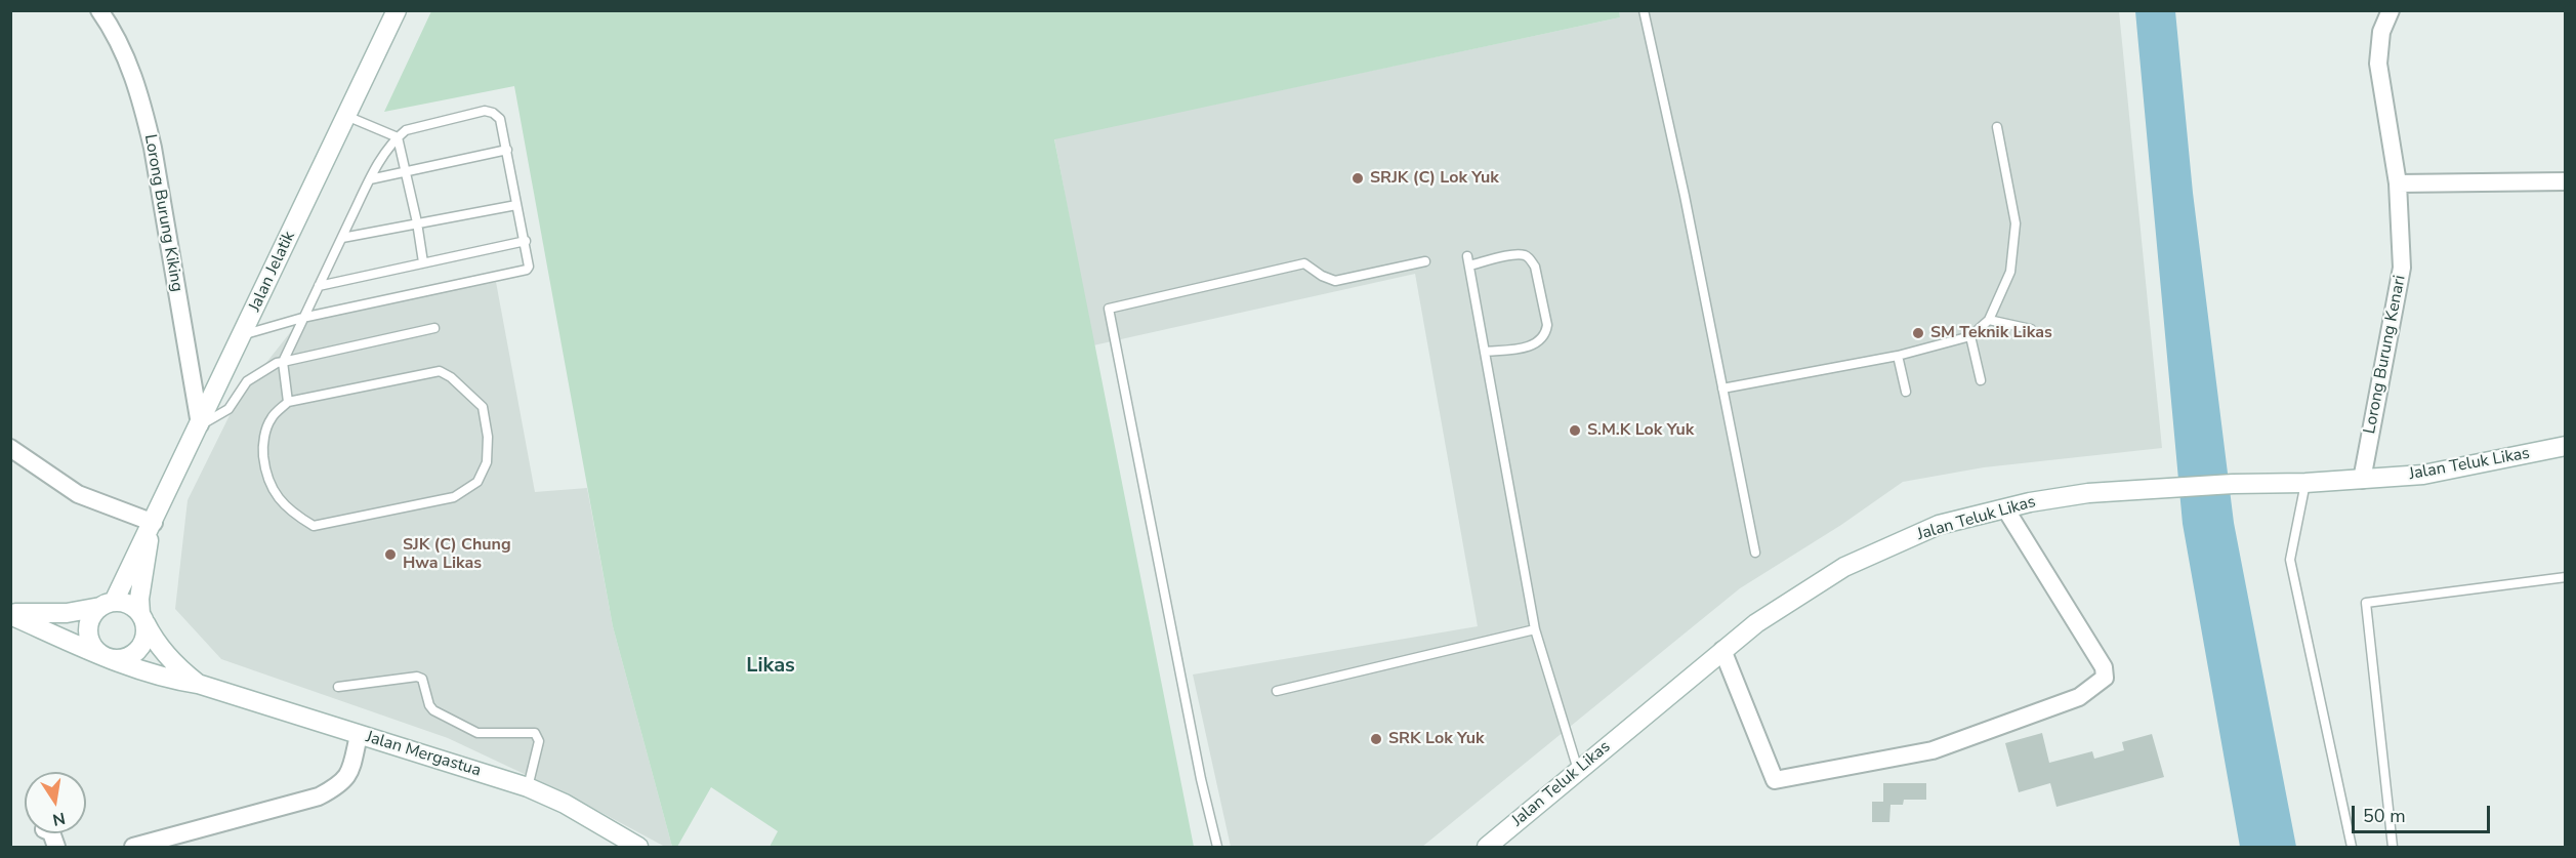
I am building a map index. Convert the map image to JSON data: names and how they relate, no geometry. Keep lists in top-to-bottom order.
{
  "streets": {
    "street": [
      "Lorong Burung Kiking",
      "Jalan Jelatik",
      "Lorong Burung Kenari",
      "Jalan Teluk Likas",
      "Jalan Mergastua"
    ]
  },
  "crossings": [
    ["Lorong Burung Kiking", "Jalan Jelatik"],
    ["Jalan Jelatik", "Jalan Mergastua"],
    ["Lorong Burung Kenari", "Jalan Teluk Likas"]
  ],
  "districts": ["Likas"],
  "places": [
    "SRJK (C) Lok Yuk",
    "SM Teknik Likas",
    "S.M.K Lok Yuk",
    "SJK (C) Chung Hwa Likas",
    "SRK Lok Yuk"
  ],
  "scale_bar": "50 m",
  "north": "bottom"
}
